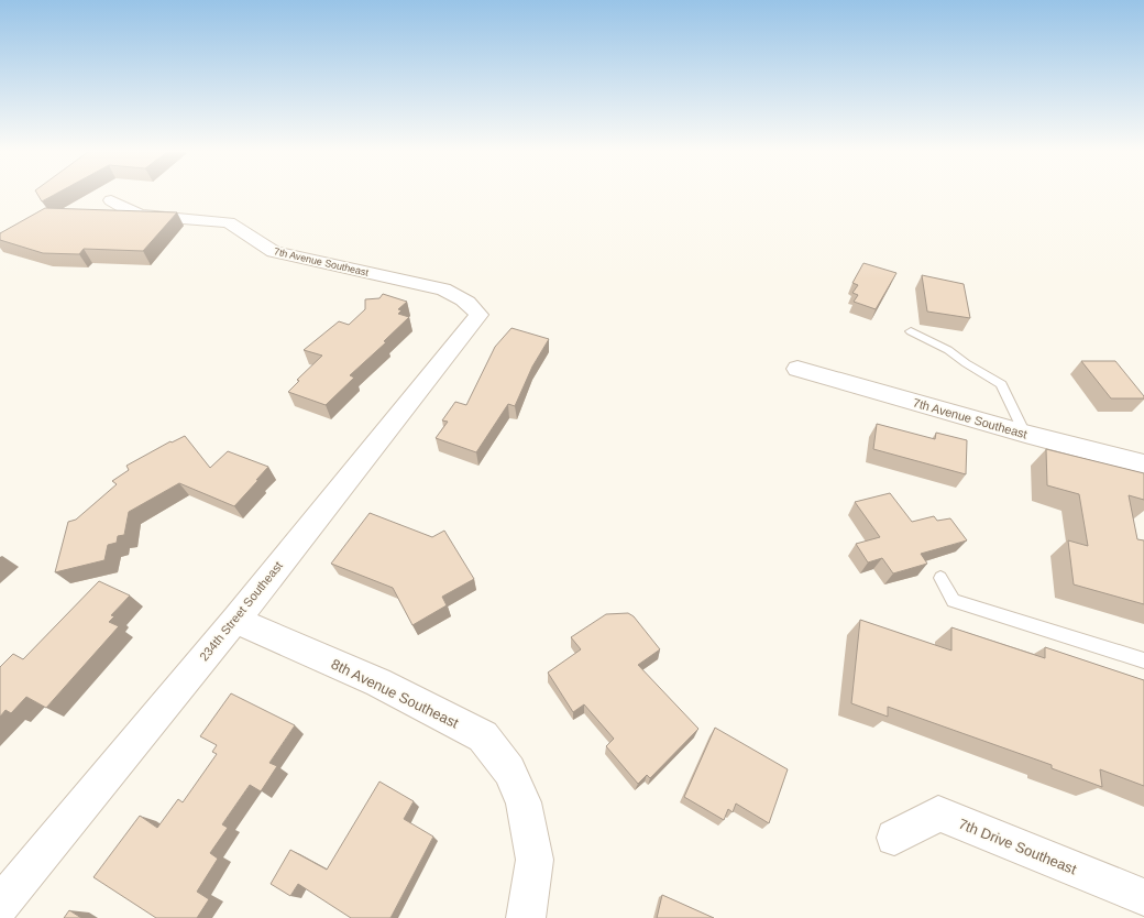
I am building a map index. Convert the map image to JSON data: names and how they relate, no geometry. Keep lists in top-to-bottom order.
{
  "streets": {
    "street": [
      "7th Avenue Southeast",
      "234th Street Southeast",
      "8th Avenue Southeast",
      "7th Drive Southeast"
    ]
  },
  "crossings": [
    ["7th Avenue Southeast", "234th Street Southeast"],
    ["234th Street Southeast", "8th Avenue Southeast"]
  ]
}
